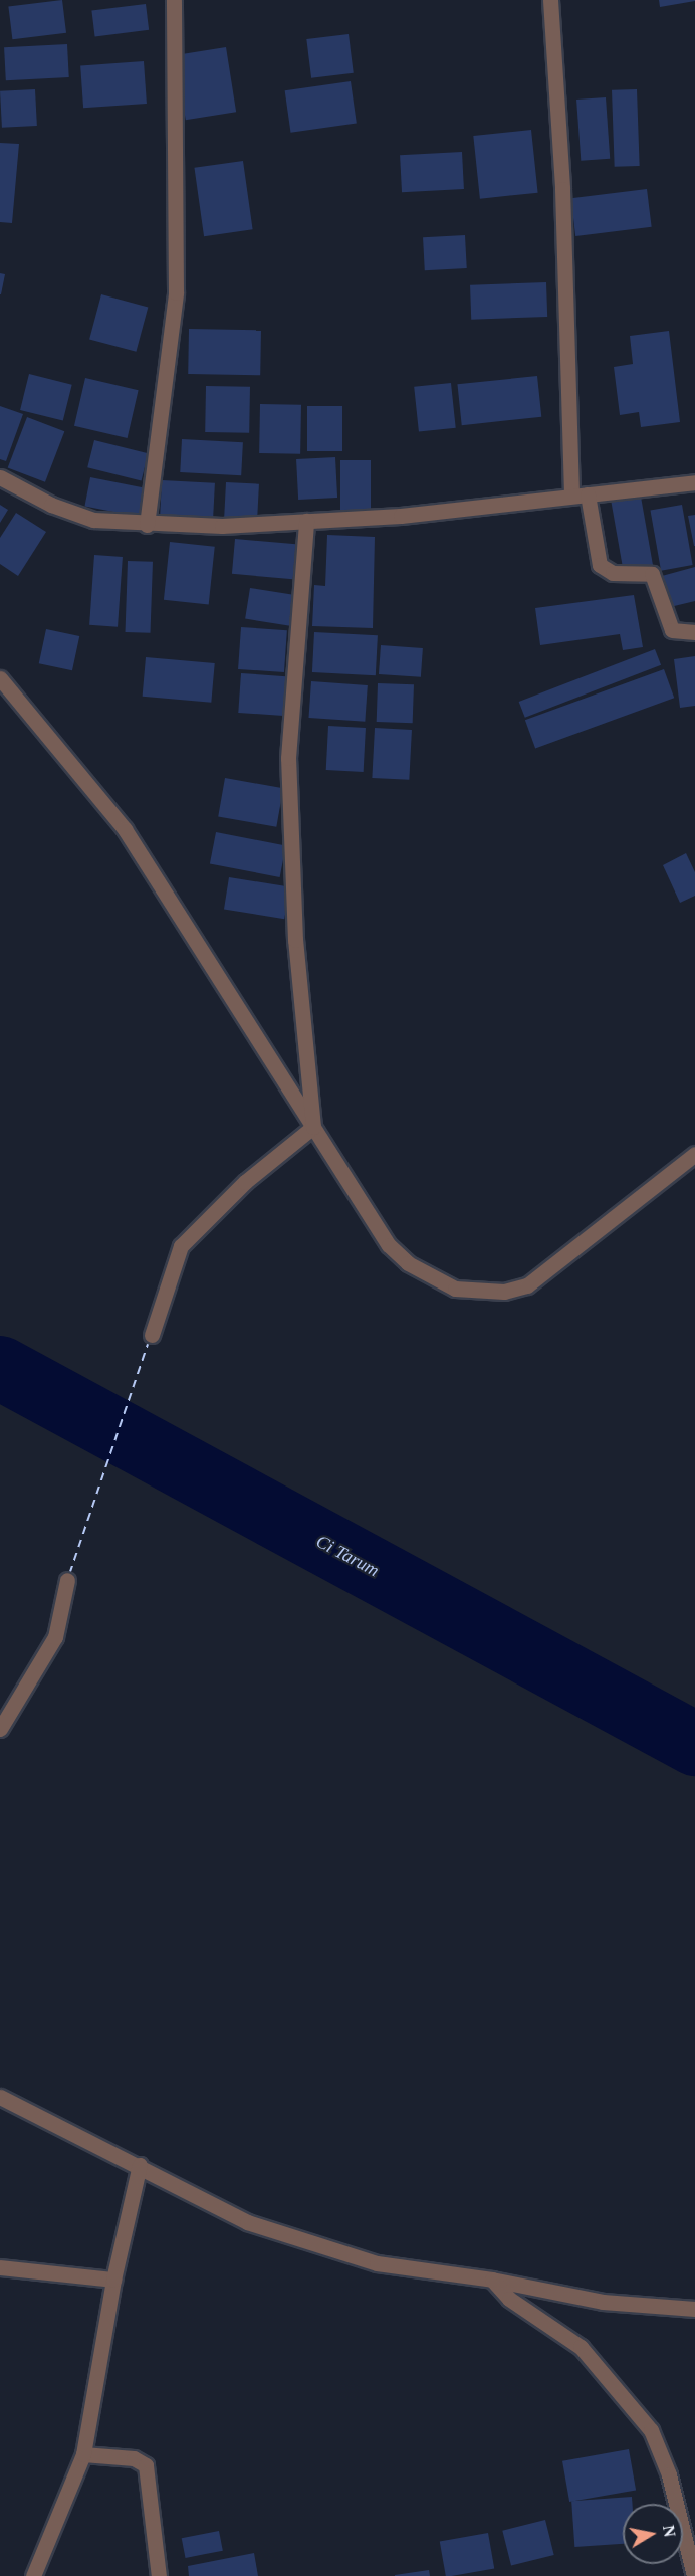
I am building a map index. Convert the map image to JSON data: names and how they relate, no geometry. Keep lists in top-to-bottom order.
{
  "water": ["Ci Tarum"],
  "north": "right"
}
